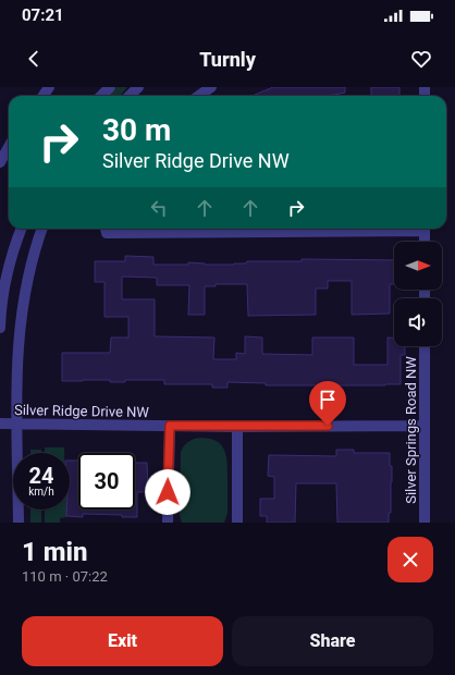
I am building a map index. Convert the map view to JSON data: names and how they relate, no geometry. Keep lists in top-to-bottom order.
{
  "streets": {
    "street": ["Silver Ridge Drive NW", "Silver Springs Road NW"]
  },
  "crossings": [
    ["Silver Ridge Drive NW", "Silver Springs Road NW"]
  ],
  "north": "right",
  "page": {
    "status": "07:21",
    "header": "Turnly",
    "turn": ["30 m", "Silver Ridge Drive NW"],
    "speed": "24 km/h",
    "limit": "30",
    "heading": ["1 min", "110 m · 07:22"],
    "buttons": ["Exit", "Share"]
  }
}
